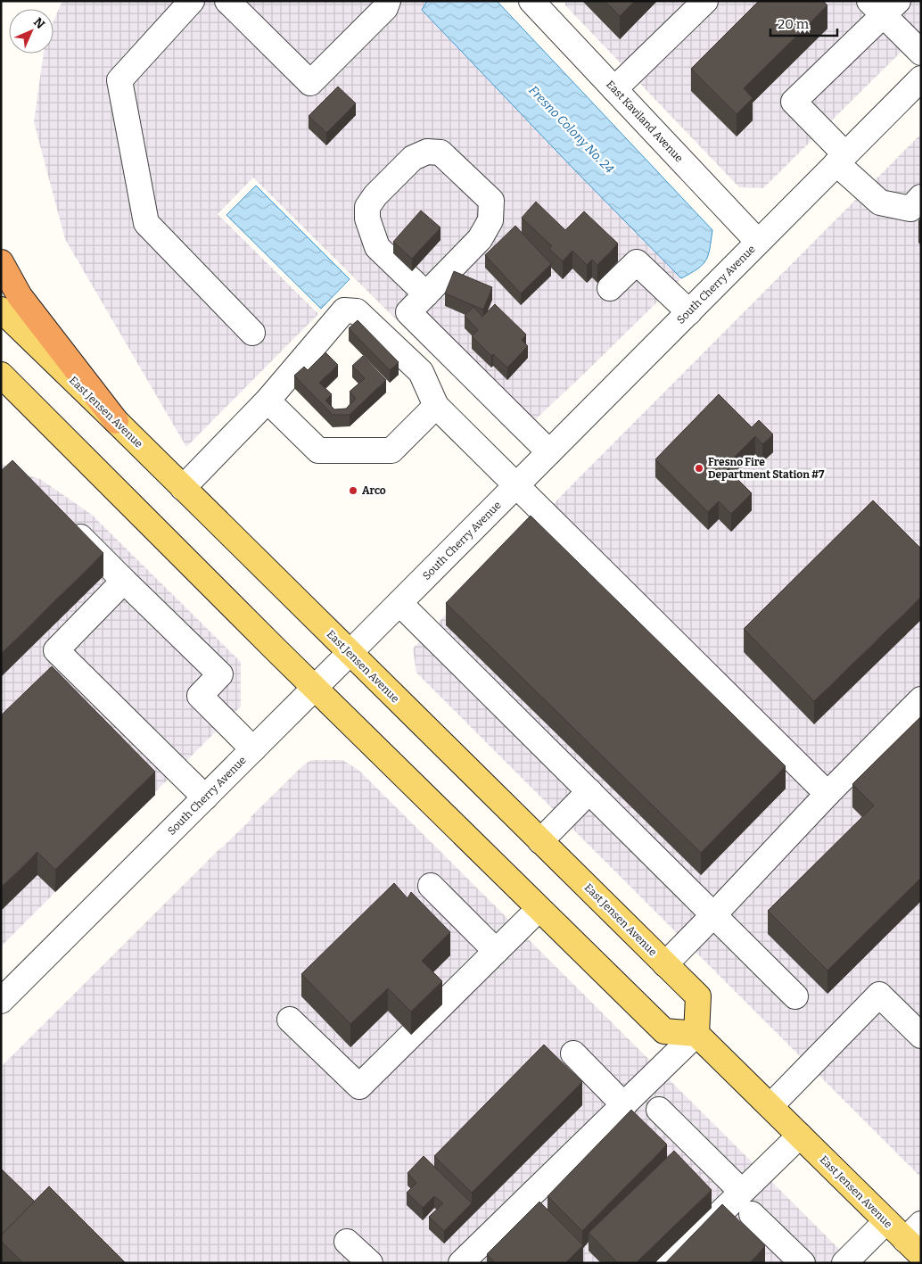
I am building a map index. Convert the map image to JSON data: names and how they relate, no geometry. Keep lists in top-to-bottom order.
{
  "streets": {
    "main road": ["East Jensen Avenue"],
    "street": ["East Kaviland Avenue", "South Cherry Avenue"]
  },
  "crossings": [
    ["East Kaviland Avenue", "South Cherry Avenue"],
    ["South Cherry Avenue", "East Jensen Avenue"]
  ],
  "water": ["Fresno Colony No. 24"],
  "places": ["Fresno Fire Department Station #7", "Arco"],
  "scale_bar": "20 m",
  "north": "top right"
}
